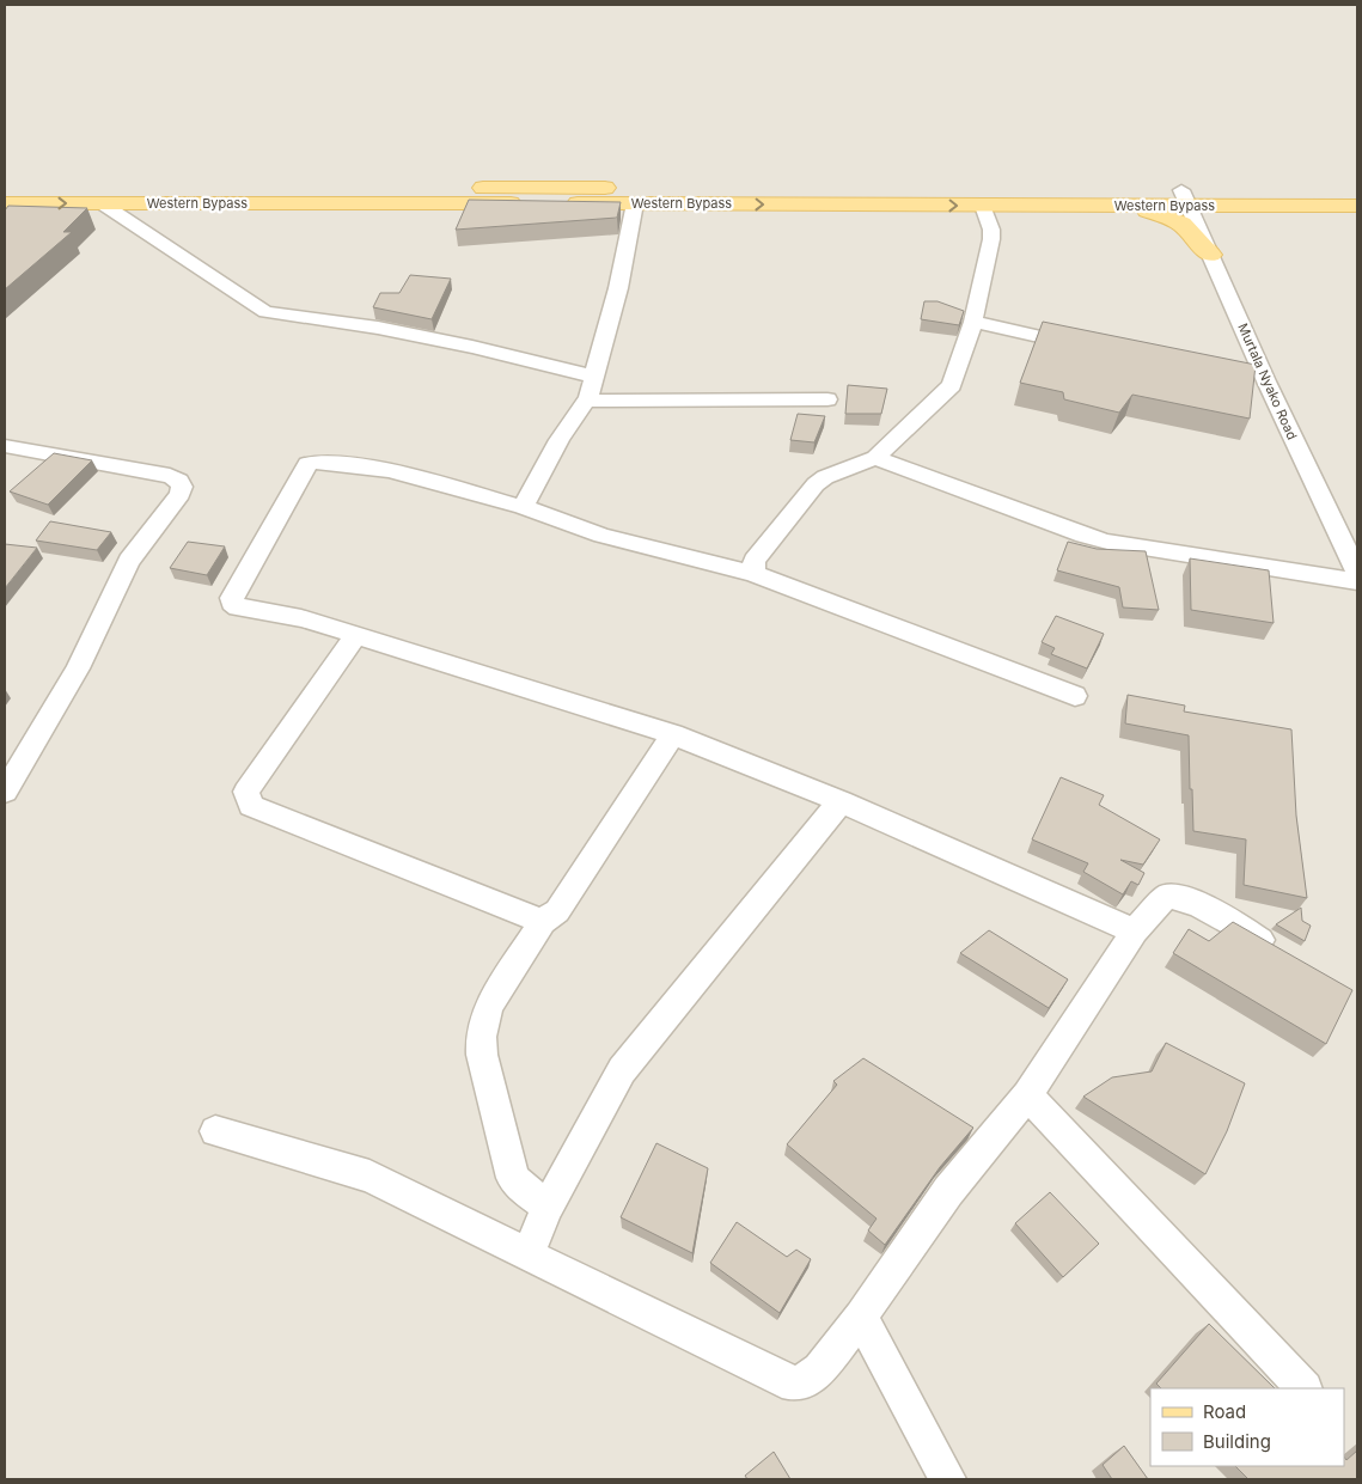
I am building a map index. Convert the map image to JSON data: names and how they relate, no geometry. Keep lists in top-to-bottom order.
{
  "streets": {
    "main road": ["Western Bypass"],
    "street": ["Murtala Nyako Road"]
  },
  "crossings": [
    ["Western Bypass", "Murtala Nyako Road"]
  ],
  "legend": ["Road", "Building"]
}
